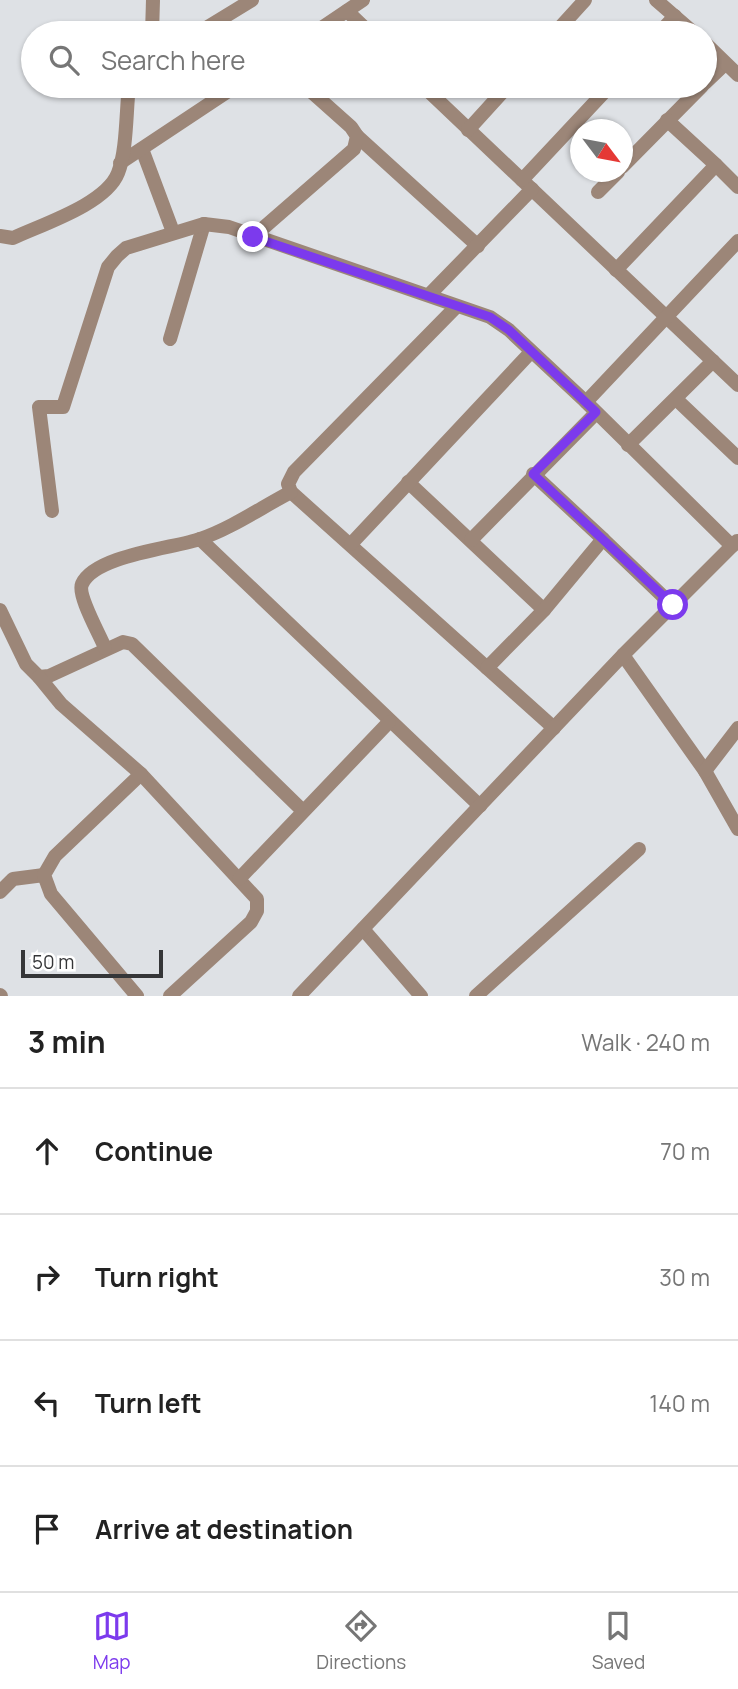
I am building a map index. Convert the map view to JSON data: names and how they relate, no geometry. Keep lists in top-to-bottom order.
{
  "scale_bar": "50 m",
  "north": "bottom right",
  "page": {
    "search": "Search here",
    "scale": "50 m",
    "heading": ["3 min", "Walk · 240 m"],
    "list": [
      ["Continue", "70 m"],
      ["Turn right", "30 m"],
      ["Turn left", "140 m"],
      "Arrive at destination"
    ],
    "nav": ["Map", "Directions", "Saved"]
  }
}
